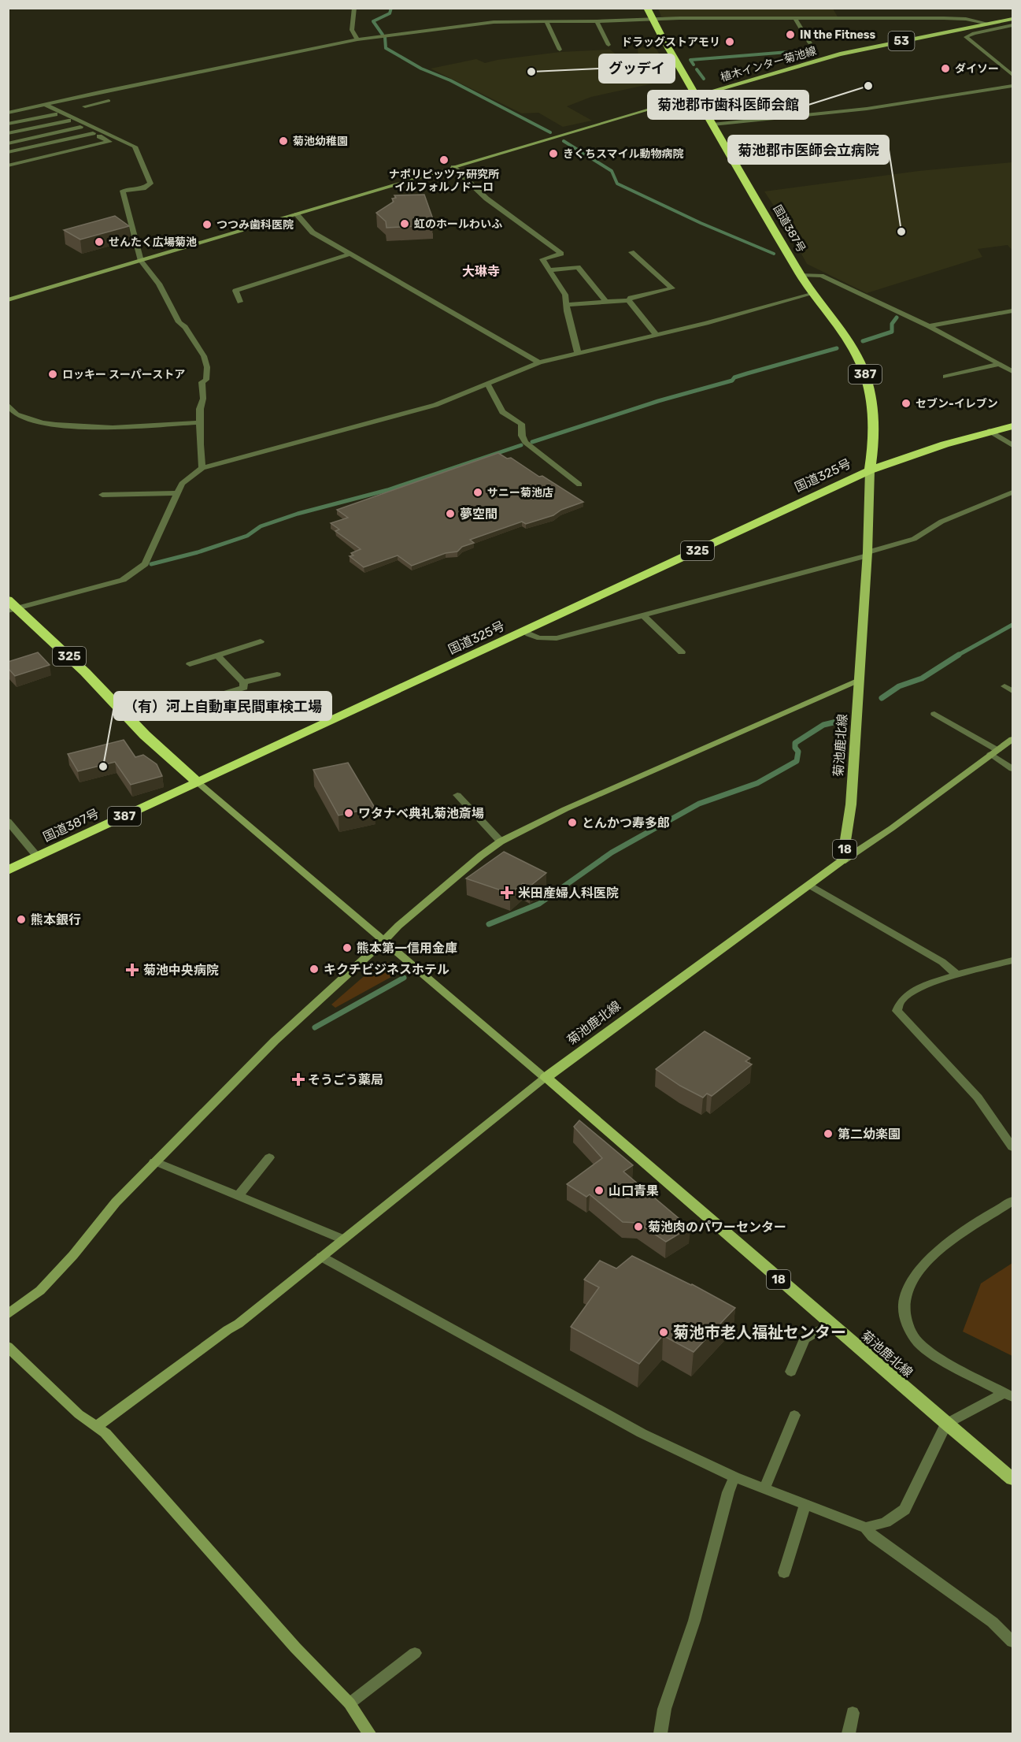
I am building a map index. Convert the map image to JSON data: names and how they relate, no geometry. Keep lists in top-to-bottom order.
{
  "streets": {
    "highway": [
      "国道387号",
      "387",
      "国道325号",
      "325"
    ],
    "main road": [
      "53",
      "植木インター菊池線",
      "菊池鹿北線",
      "18"
    ]
  },
  "crossings": [
    ["植木インター菊池線", "国道387号"],
    ["国道387号", "国道325号"],
    ["国道387号", "325"],
    ["国道387号", "菊池鹿北線"],
    ["国道325号", "325"],
    ["国道325号", "菊池鹿北線"]
  ],
  "districts": ["大琳寺"],
  "places": {
    "other": [
      "IN the Fitness",
      "ドラッグストアモリ",
      "ダイソー",
      "グッデイ",
      "菊池郡市歯科医師会館",
      "菊池幼稚園",
      "きくちスマイル動物病院",
      "ナポリピッツァ研究所 イルフォルノドーロ",
      "虹のホールわいふ",
      "つつみ歯科医院",
      "菊池郡市医師会立病院",
      "せんたく広場菊池",
      "ロッキー スーパーストア",
      "セブン-イレブン",
      "サニー菊池店",
      "夢空間",
      "（有）河上自動車民間車検工場",
      "ワタナベ典礼菊池斎場",
      "とんかつ寿多郎",
      "熊本銀行",
      "熊本第一信用金庫",
      "キクチビジネスホテル",
      "第二幼楽園",
      "山口青果",
      "菊池肉のパワーセンター",
      "菊池市老人福祉センター"
    ],
    "health": ["米田産婦人科医院", "菊池中央病院", "そうごう薬局"]
  }
}
